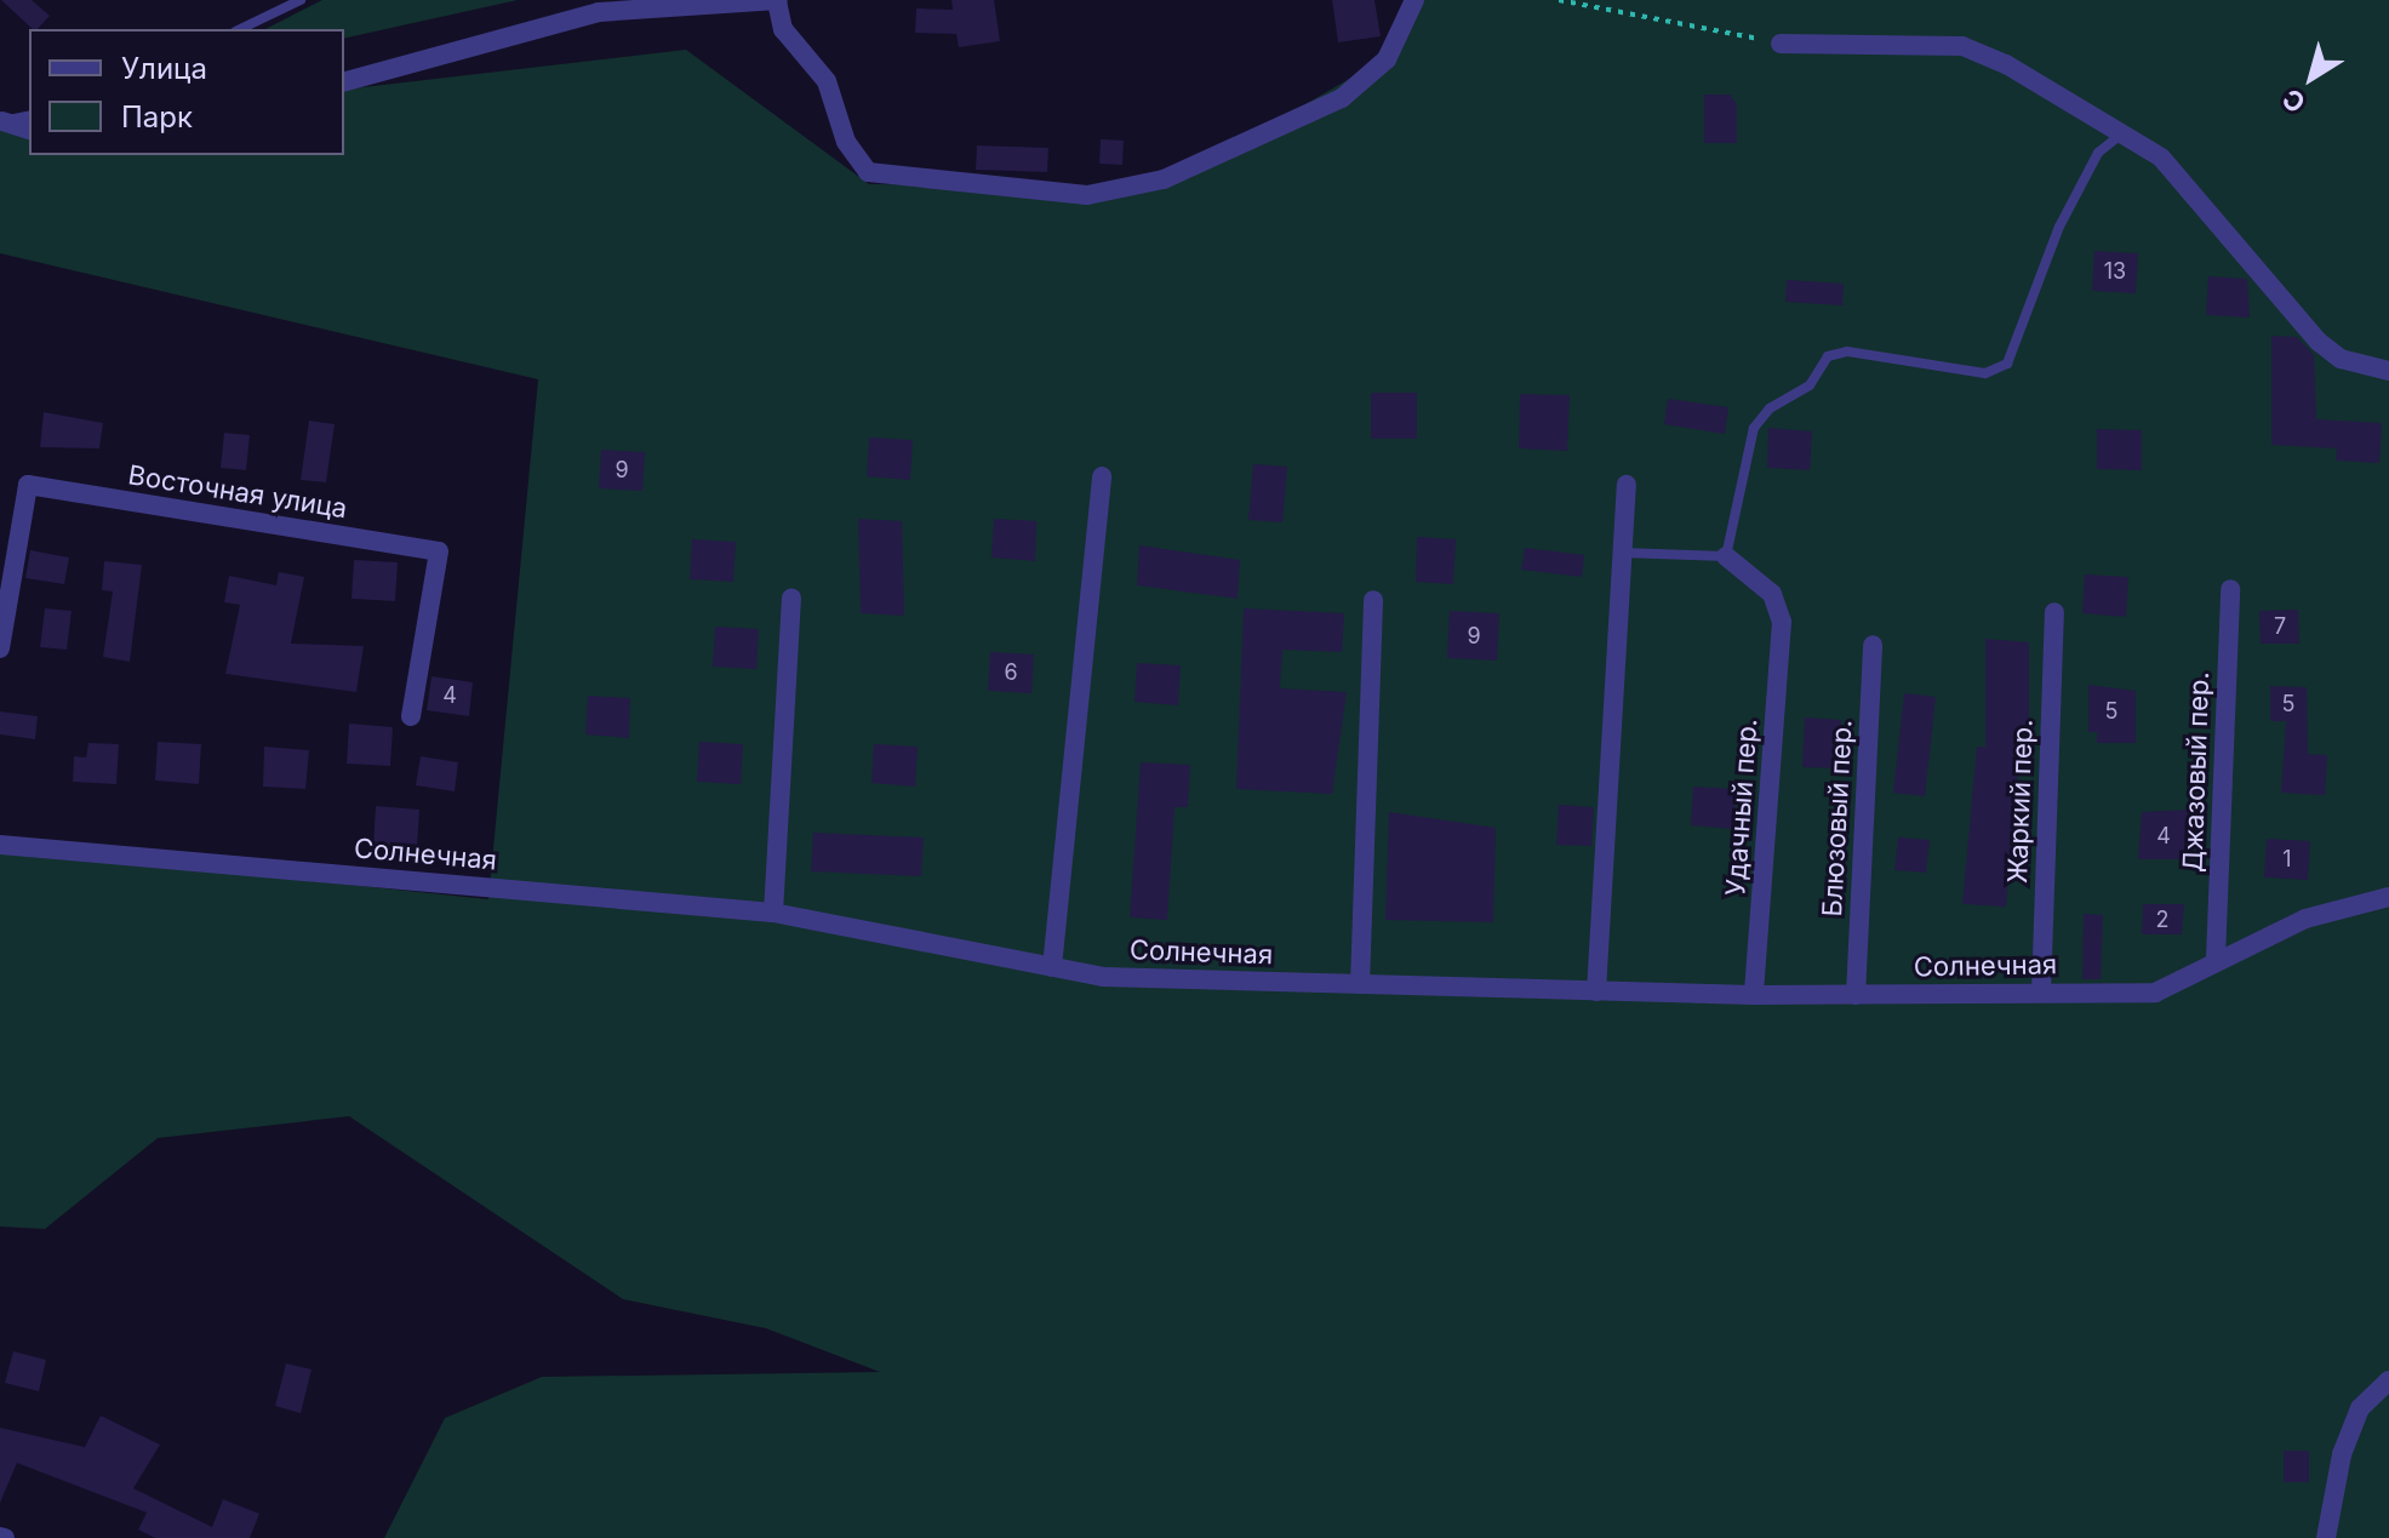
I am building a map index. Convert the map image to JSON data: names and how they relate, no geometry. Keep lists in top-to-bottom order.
{
  "streets": {
    "street": [
      "Восточная улица",
      "Джазовый пер.",
      "Жаркий пер.",
      "Удачный пер.",
      "Блюзовый пер.",
      "Солнечная"
    ]
  },
  "crossings": [
    ["Джазовый пер.", "Солнечная"],
    ["Жаркий пер.", "Солнечная"],
    ["Удачный пер.", "Солнечная"],
    ["Блюзовый пер.", "Солнечная"]
  ],
  "house_numbers": [
    "13",
    "9",
    "7",
    "9",
    "6",
    "4",
    "5",
    "5",
    "4",
    "1",
    "2"
  ],
  "legend": ["Улица", "Парк"],
  "north": "bottom left"
}
